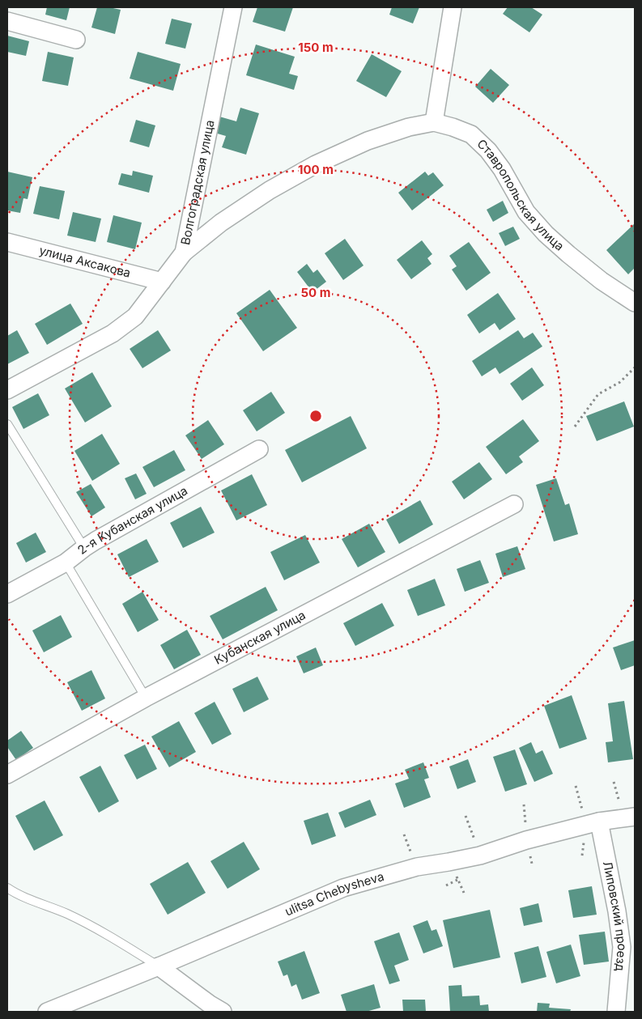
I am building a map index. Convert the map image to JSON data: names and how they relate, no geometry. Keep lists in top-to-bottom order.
{
  "streets": {
    "street": [
      "Волгоградская улица",
      "Ставропольская улица",
      "улица Аксакова",
      "2-я Кубанская улица",
      "Кубанская улица",
      "ulitsa Chebysheva",
      "Липовский проезд"
    ]
  },
  "crossings": [
    ["Волгоградская улица", "Ставропольская улица"],
    ["Волгоградская улица", "улица Аксакова"],
    ["ulitsa Chebysheva", "Липовский проезд"]
  ],
  "rings": ["150 m", "100 m", "50 m"]
}
